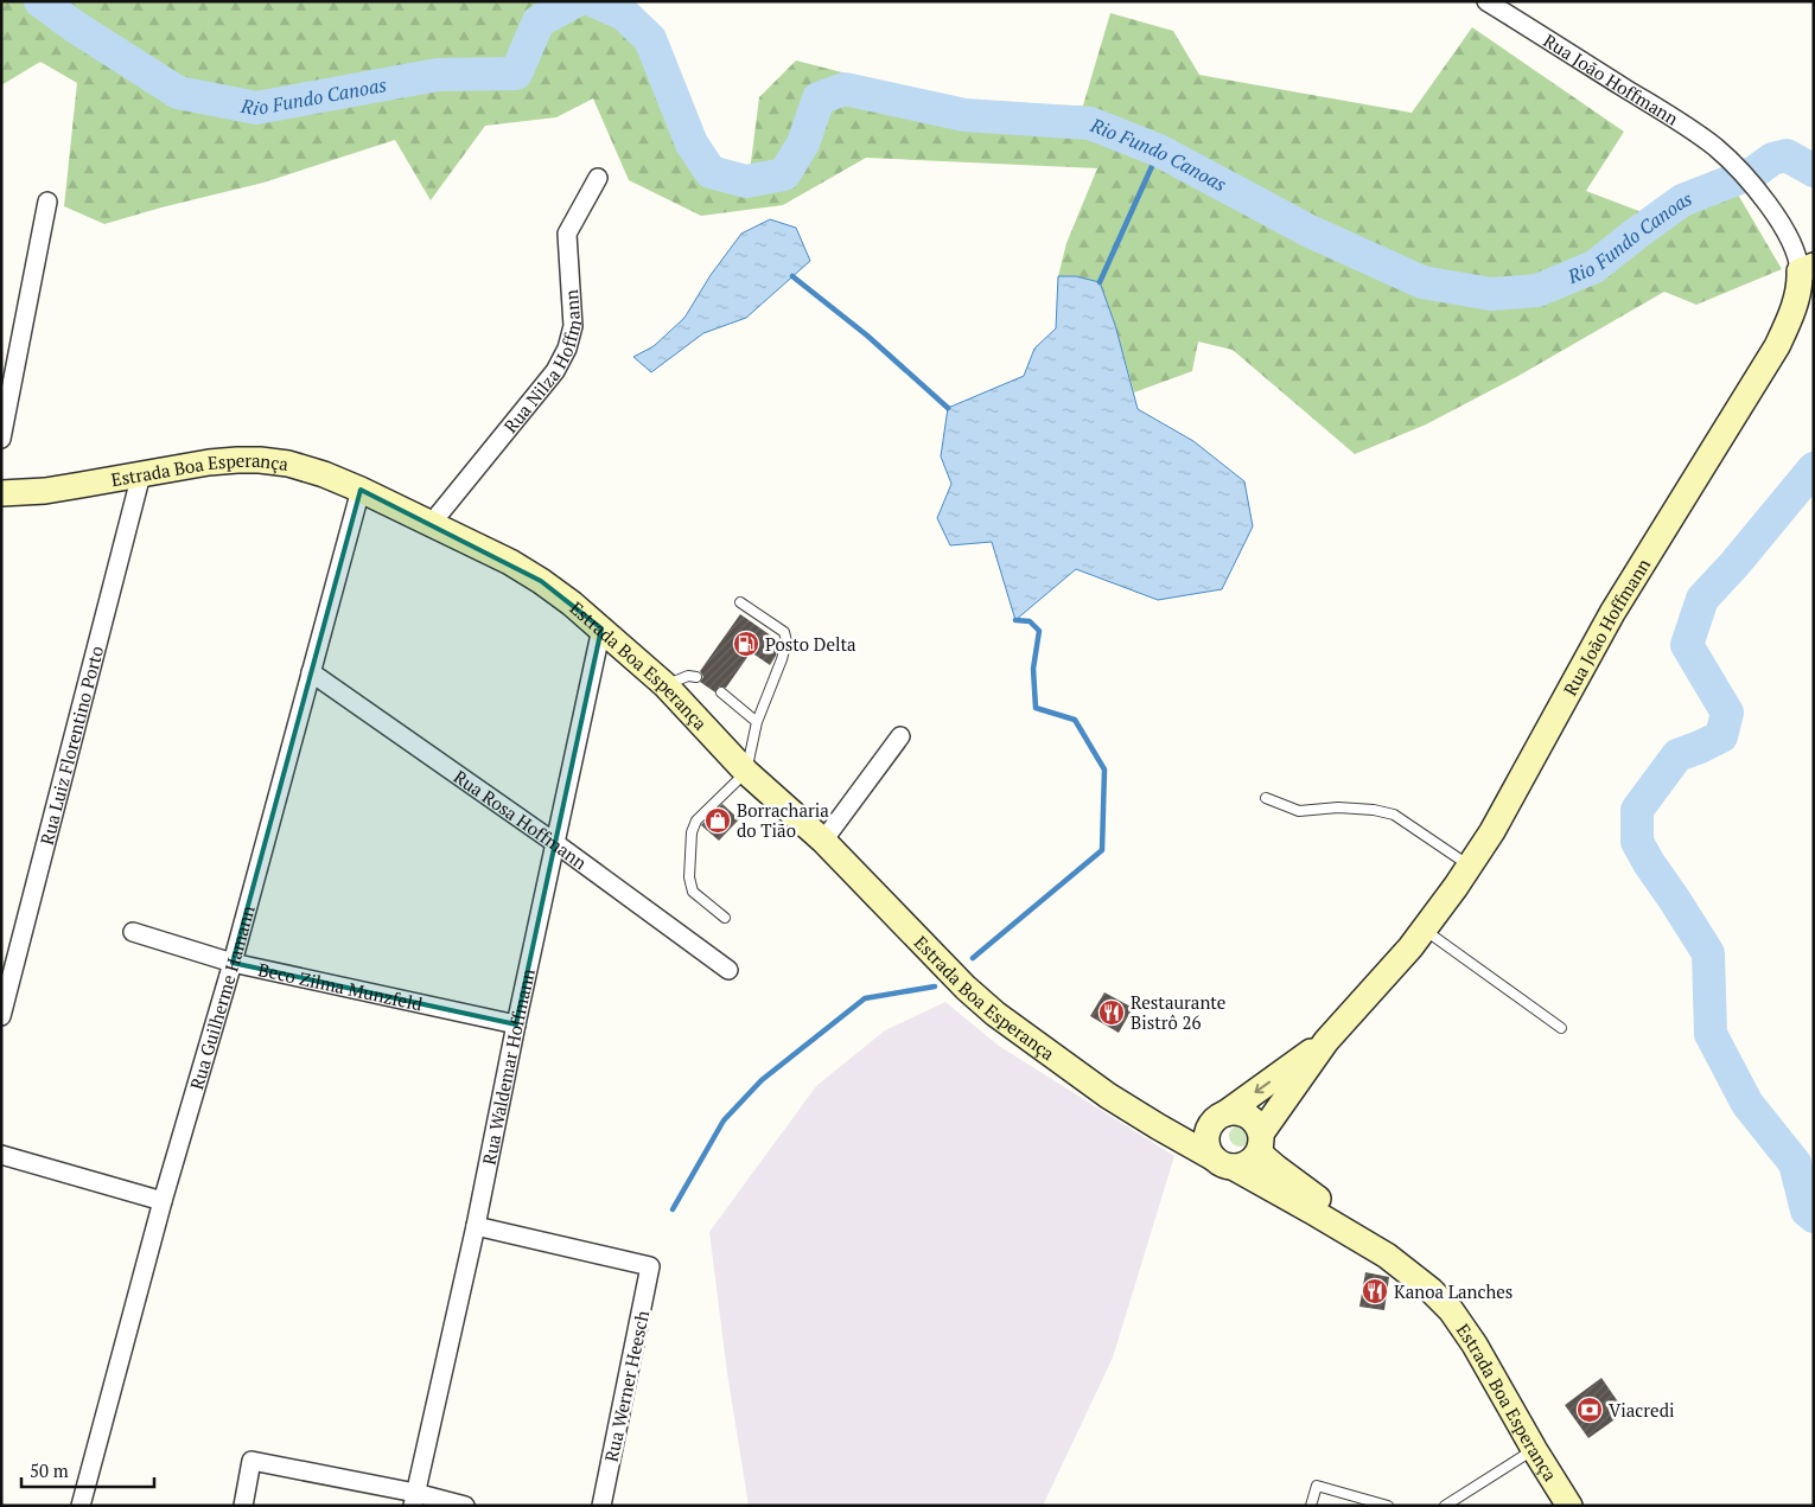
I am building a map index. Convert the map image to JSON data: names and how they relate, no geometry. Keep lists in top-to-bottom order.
{
  "streets": {
    "street": [
      "Rua João Hoffmann",
      "Rua Nilza Hoffmann",
      "Estrada Boa Esperança",
      "Rua Luiz Florentino Porto",
      "Rua Rosa Hoffmann",
      "Beco Zilma Munzfeld",
      "Rua Guilherme Hamann",
      "Rua Waldemar Hoffmann",
      "Rua Werner Heesch"
    ]
  },
  "crossings": [
    ["Rua João Hoffmann", "Estrada Boa Esperança"],
    ["Rua Nilza Hoffmann", "Estrada Boa Esperança"],
    ["Estrada Boa Esperança", "Rua Luiz Florentino Porto"],
    ["Estrada Boa Esperança", "Rua Guilherme Hamann"],
    ["Estrada Boa Esperança", "Rua Waldemar Hoffmann"],
    ["Rua Rosa Hoffmann", "Rua Guilherme Hamann"],
    ["Rua Rosa Hoffmann", "Rua Waldemar Hoffmann"],
    ["Beco Zilma Munzfeld", "Rua Guilherme Hamann"],
    ["Beco Zilma Munzfeld", "Rua Waldemar Hoffmann"],
    ["Rua Waldemar Hoffmann", "Rua Werner Heesch"]
  ],
  "water": ["Rio Fundo Canoas"],
  "places": {
    "fuel station": ["Posto Delta"],
    "shop": ["Borracharia do Tião"],
    "restaurant": ["Restaurante Bistrô 26", "Kanoa Lanches"],
    "bank": ["Viacredi"]
  },
  "scale_bar": "50 m"
}
